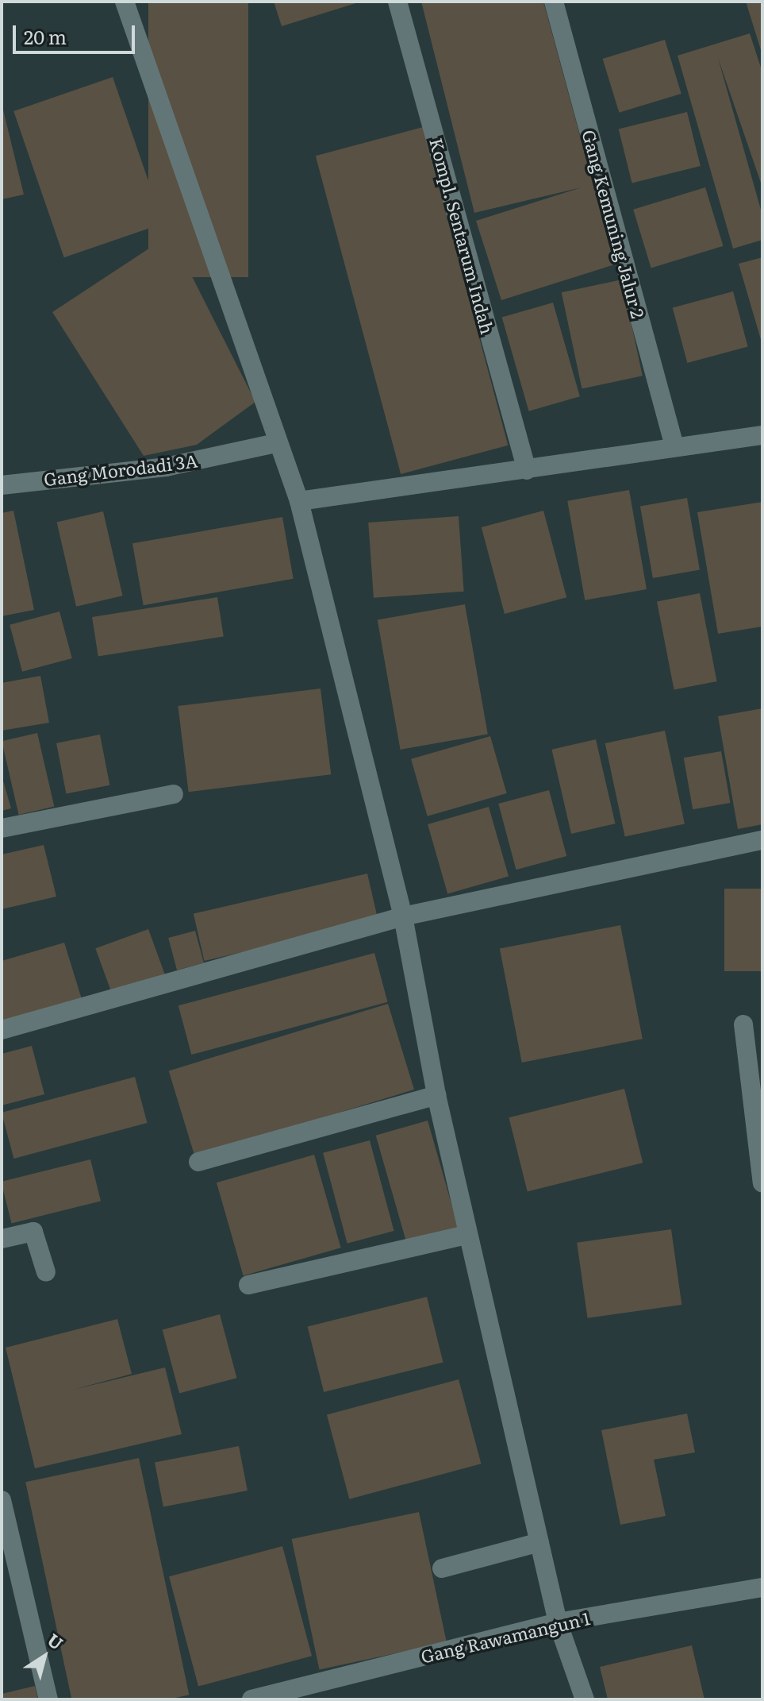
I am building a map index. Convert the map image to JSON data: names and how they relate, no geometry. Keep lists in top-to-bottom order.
{
  "streets": {
    "street": [
      "Gang Kemuning Jalur 2",
      "Kompl. Sentarum Indah",
      "Gang Morodadi 3A",
      "Gang Rawamangun 1"
    ]
  },
  "scale_bar": "20 m",
  "north": "top right"
}
